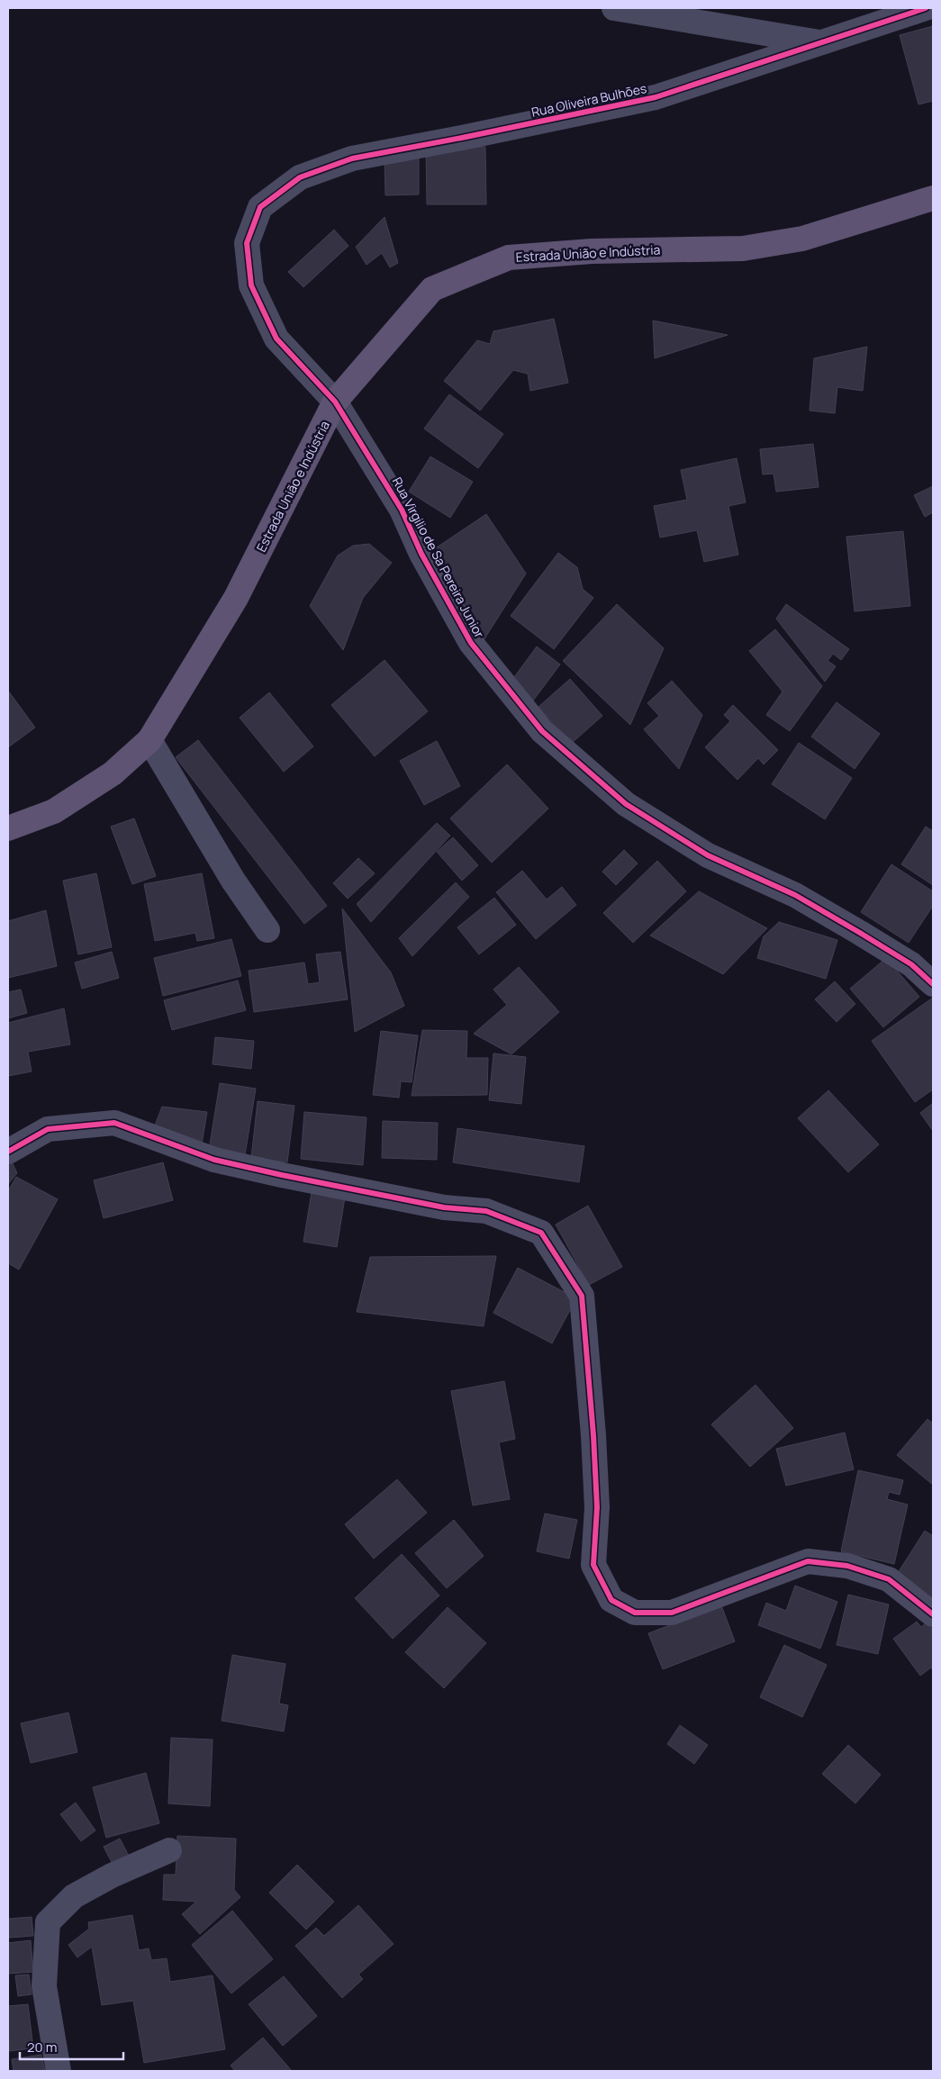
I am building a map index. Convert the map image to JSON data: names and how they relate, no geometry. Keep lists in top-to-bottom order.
{
  "streets": {
    "main road": ["Estrada União e Indústria"],
    "street": ["Rua Oliveira Bulhões", "Rua Virgilio de Sa Pereira Junior"]
  },
  "crossings": [
    ["Rua Oliveira Bulhões", "Rua Virgilio de Sa Pereira Junior"],
    ["Estrada União e Indústria", "Rua Virgilio de Sa Pereira Junior"]
  ],
  "scale_bar": "20 m"
}
